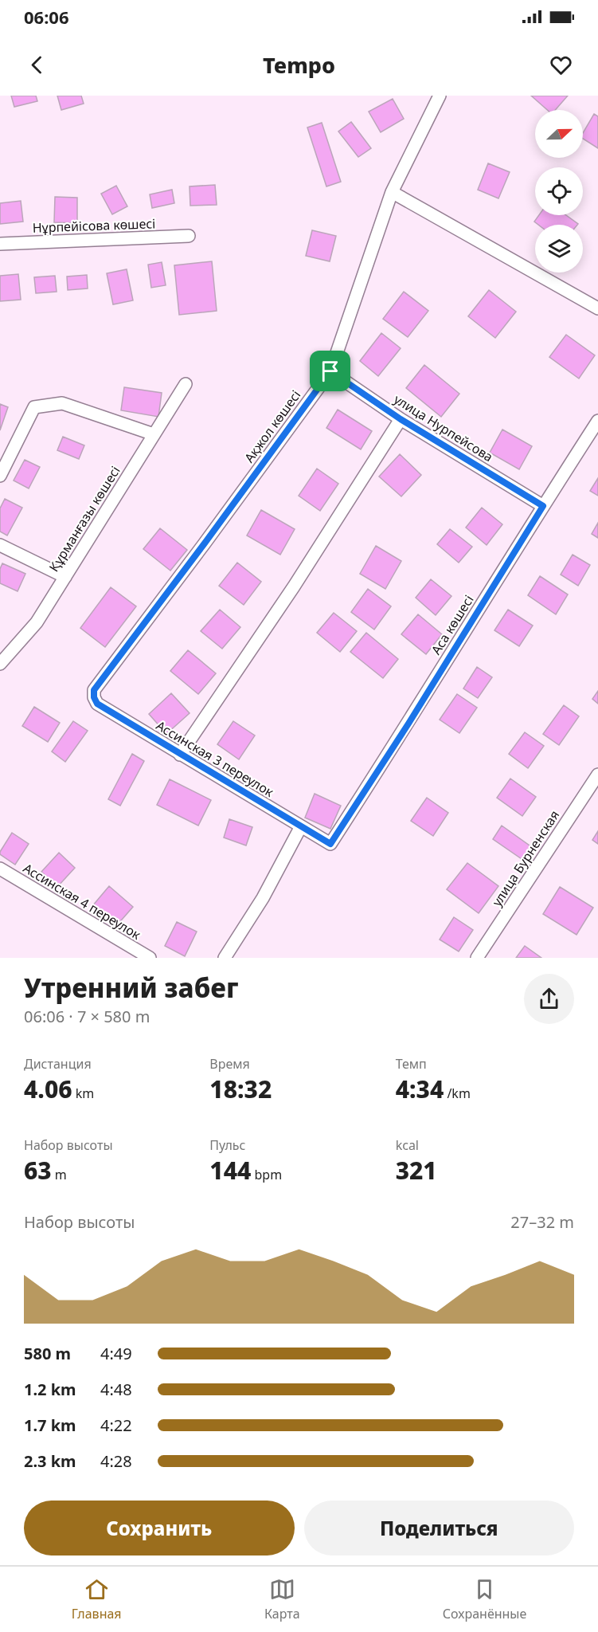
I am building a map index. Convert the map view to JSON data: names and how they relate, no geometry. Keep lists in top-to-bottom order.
{
  "streets": {
    "street": [
      "Нұрпейісова көшесі",
      "Ақжол көшесі",
      "улица Нурпейсова",
      "Құрманғазы көшесі",
      "Аса көшесі",
      "Ассинская 3 переулок",
      "улица Бурненская",
      "Ассинская 4 переулок"
    ]
  },
  "crossings": [
    ["Ақжол көшесі", "улица Нурпейсова"],
    ["Ақжол көшесі", "Ассинская 3 переулок"],
    ["улица Нурпейсова", "Аса көшесі"],
    ["Аса көшесі", "Ассинская 3 переулок"]
  ],
  "north": "right",
  "page": {
    "status": "06:06",
    "header": "Tempo",
    "heading": ["Утренний забег", "06:06 · 7 × 580 m"],
    "stats": [
      ["Дистанция", "4.06 km"],
      ["Время", "18:32"],
      ["Темп", "4:34 /km"],
      ["Набор высоты", "63 m"],
      ["Пульс", "144 bpm"],
      ["kcal", "321"]
    ],
    "chart": ["Набор высоты", "27–32 m"],
    "list": [
      {
        "name": "580 m",
        "note": "4:49"
      },
      {
        "name": "1.2 km",
        "note": "4:48"
      },
      {
        "name": "1.7 km",
        "note": "4:22"
      },
      {
        "name": "2.3 km",
        "note": "4:28"
      }
    ],
    "buttons": ["Сохранить", "Поделиться"],
    "tabs": ["Главная", "Карта", "Сохранённые"]
  }
}
